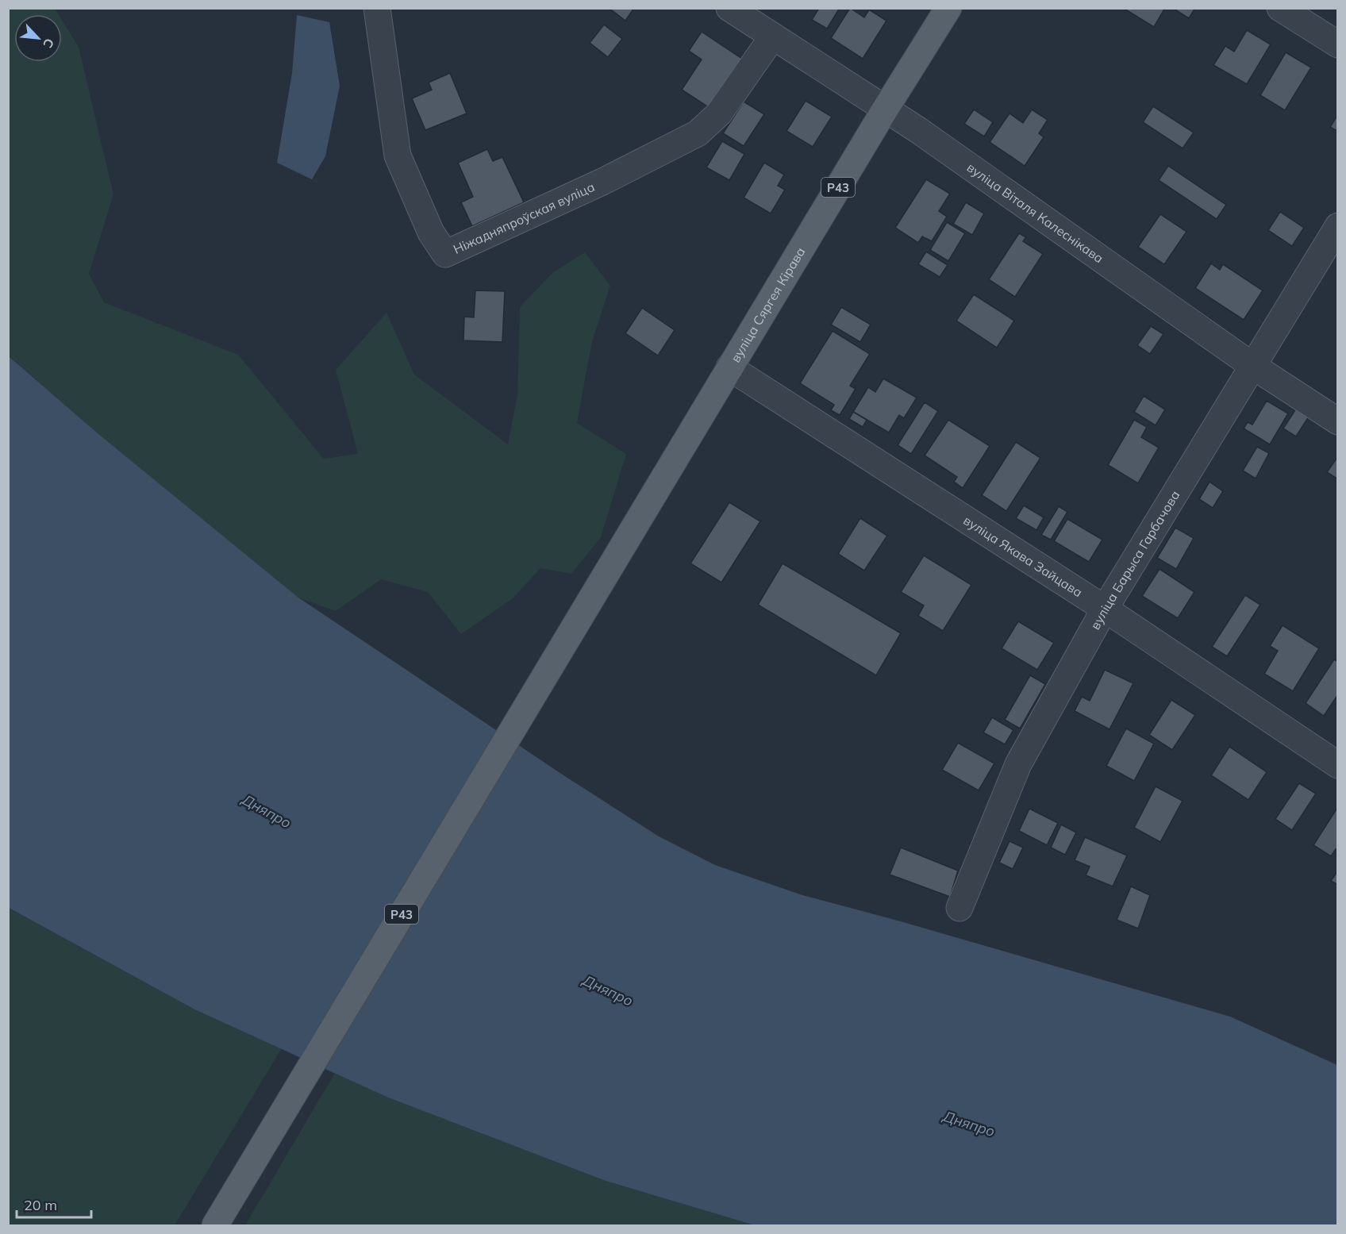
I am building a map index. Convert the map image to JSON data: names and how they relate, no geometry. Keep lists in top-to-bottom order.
{
  "streets": {
    "main road": ["Р43", "вуліца Сяргея Кірава"],
    "street": [
      "вуліца Віталя Калеснікава",
      "Ніжадняпроўская вуліца",
      "вуліца Якава Зайцава",
      "вуліца Барыса Гарбачова"
    ]
  },
  "crossings": [
    ["вуліца Віталя Калеснікава", "Ніжадняпроўская вуліца"],
    ["вуліца Віталя Калеснікава", "вуліца Сяргея Кірава"],
    ["вуліца Віталя Калеснікава", "вуліца Барыса Гарбачова"],
    ["вуліца Сяргея Кірава", "вуліца Якава Зайцава"],
    ["вуліца Якава Зайцава", "вуліца Барыса Гарбачова"]
  ],
  "water": ["Дняпро"],
  "scale_bar": "20 m",
  "north": "bottom right"
}
